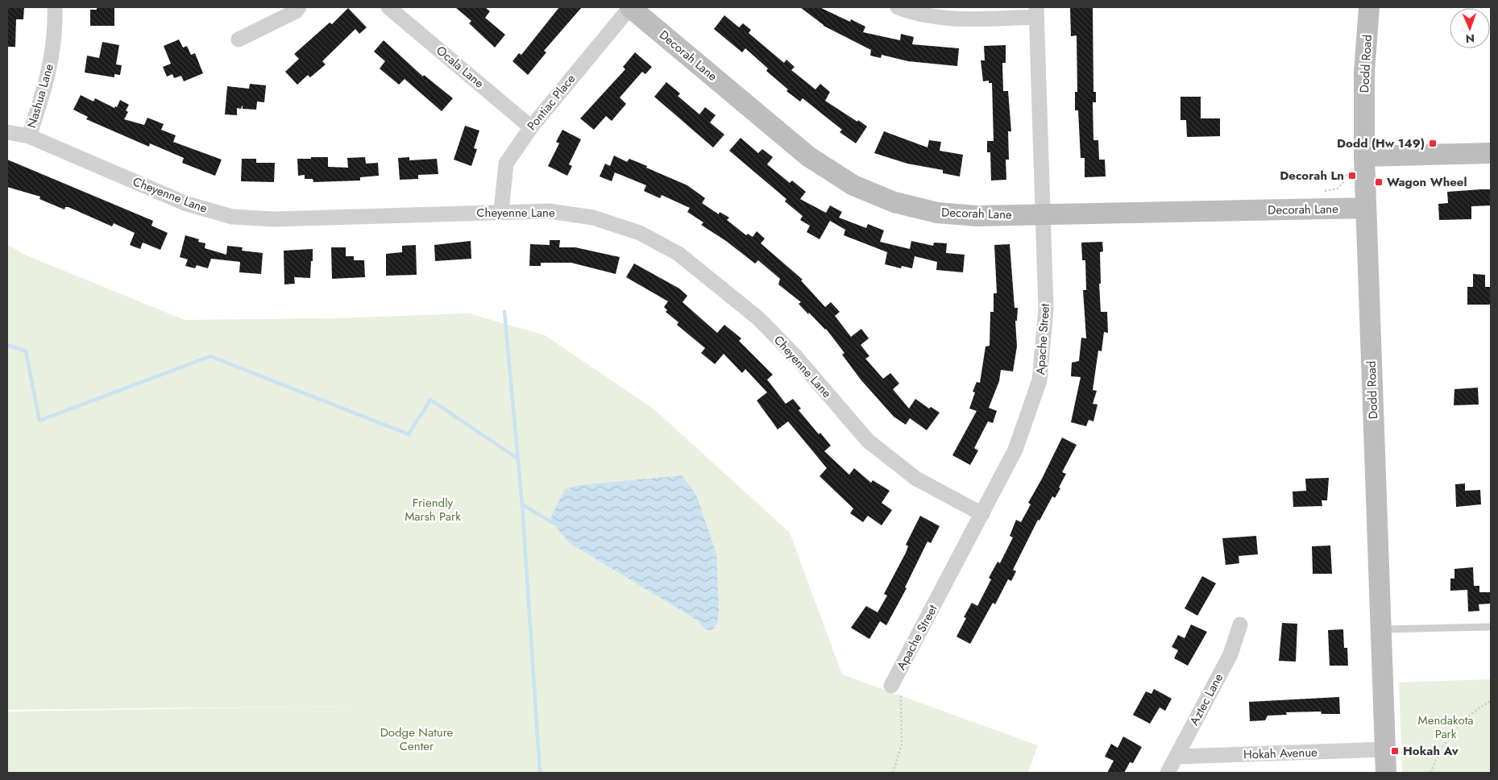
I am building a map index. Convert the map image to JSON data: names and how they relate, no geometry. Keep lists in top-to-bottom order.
{
  "streets": {
    "street": [
      "Decorah Lane",
      "Dodd Road",
      "Ocala Lane",
      "Nashua Lane",
      "Pontiac Place",
      "Cheyenne Lane",
      "Apache Street",
      "Aztec Lane",
      "Hokah Avenue"
    ]
  },
  "crossings": [
    ["Decorah Lane", "Dodd Road"],
    ["Decorah Lane", "Pontiac Place"],
    ["Decorah Lane", "Apache Street"],
    ["Dodd Road", "Hokah Avenue"],
    ["Ocala Lane", "Pontiac Place"],
    ["Nashua Lane", "Cheyenne Lane"],
    ["Pontiac Place", "Cheyenne Lane"],
    ["Cheyenne Lane", "Apache Street"],
    ["Aztec Lane", "Hokah Avenue"]
  ],
  "parks": ["Friendly Marsh Park", "Mendakota Park", "Dodge Nature Center"],
  "places": {
    "transit": [
      "Dodd (Hw 149)",
      "Decorah Ln",
      "Wagon Wheel",
      "Hokah Av"
    ]
  },
  "north": "bottom"
}
